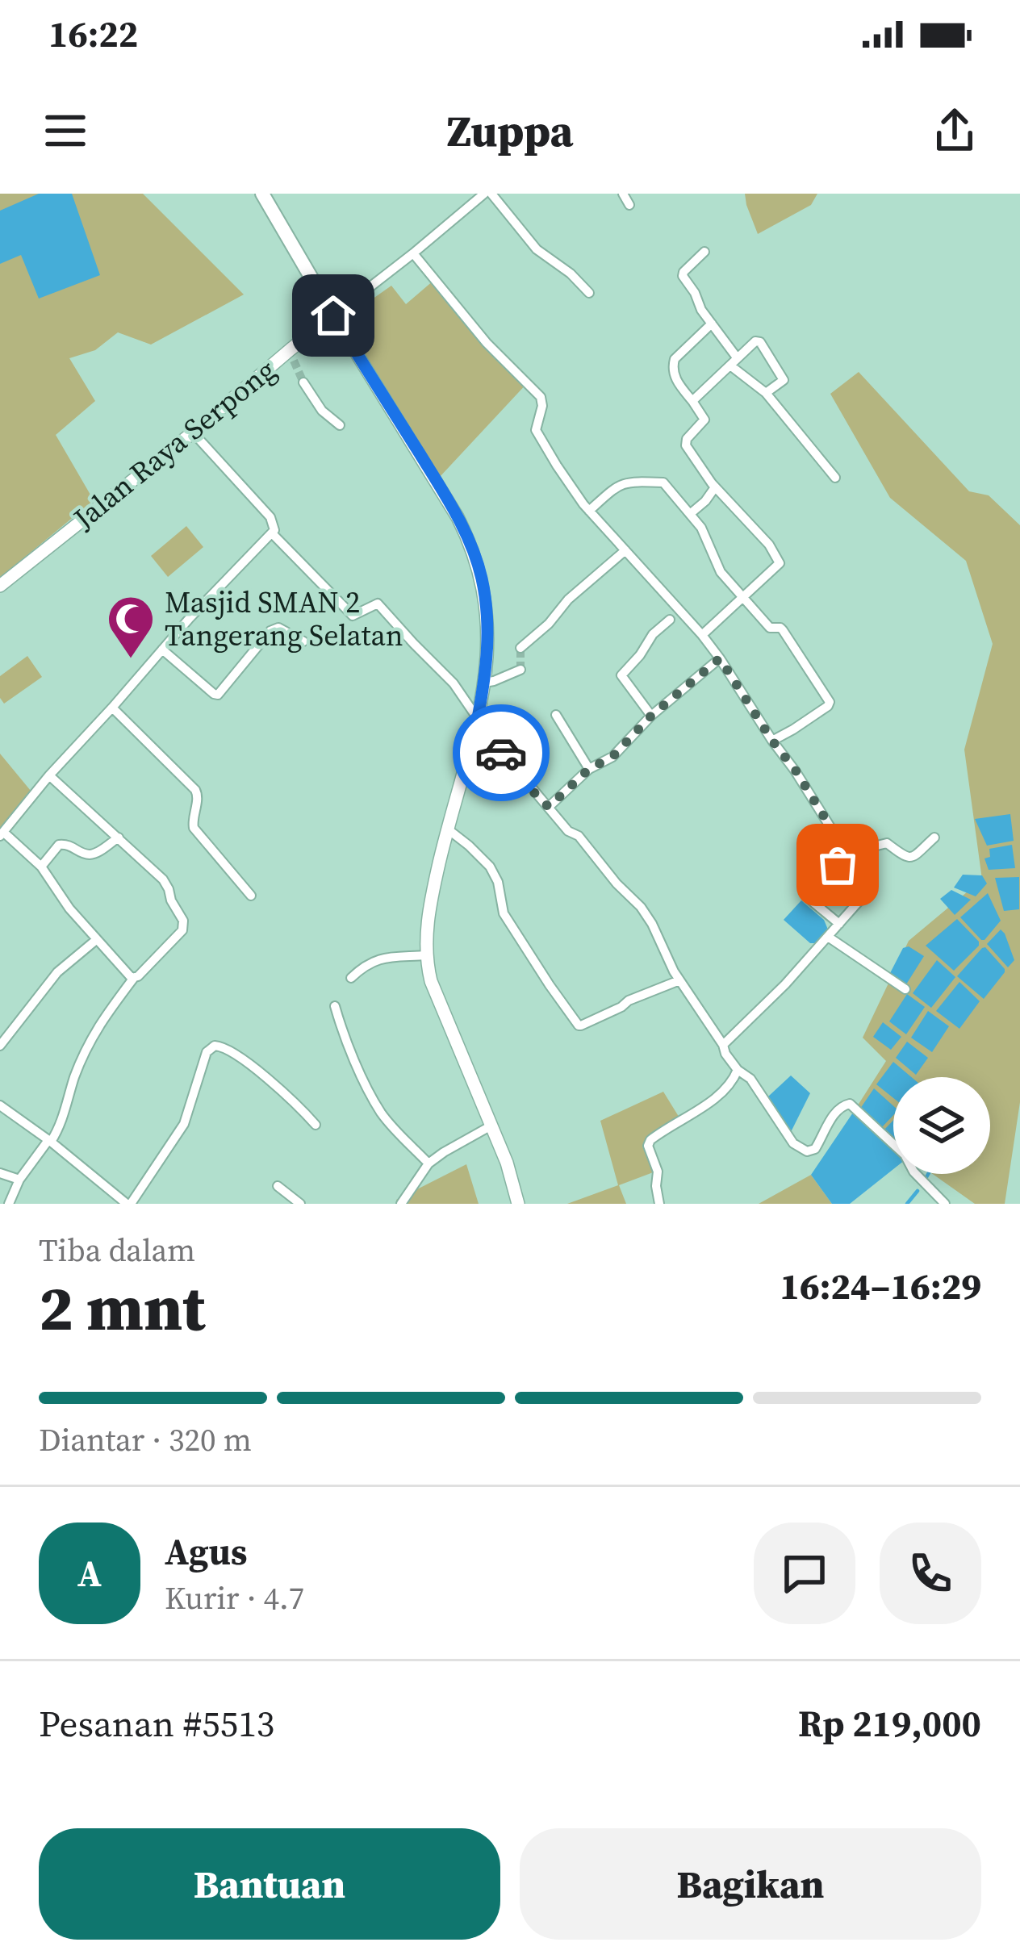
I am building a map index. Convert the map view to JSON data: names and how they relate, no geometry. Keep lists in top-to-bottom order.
{
  "streets": {
    "main road": ["Jalan Raya Serpong"]
  },
  "places": {
    "mosque": ["Masjid SMAN 2 Tangerang Selatan"]
  },
  "page": {
    "status": "16:22",
    "header": "Zuppa",
    "heading": ["2 mnt", "Tiba dalam", "16:24–16:29"],
    "panel": [
      "Agus",
      "Kurir · 4.7",
      "Pesanan #5513",
      "Rp 219,000"
    ],
    "bar": "Diantar · 320 m",
    "round": "A",
    "buttons": ["Bantuan", "Bagikan"]
  }
}
